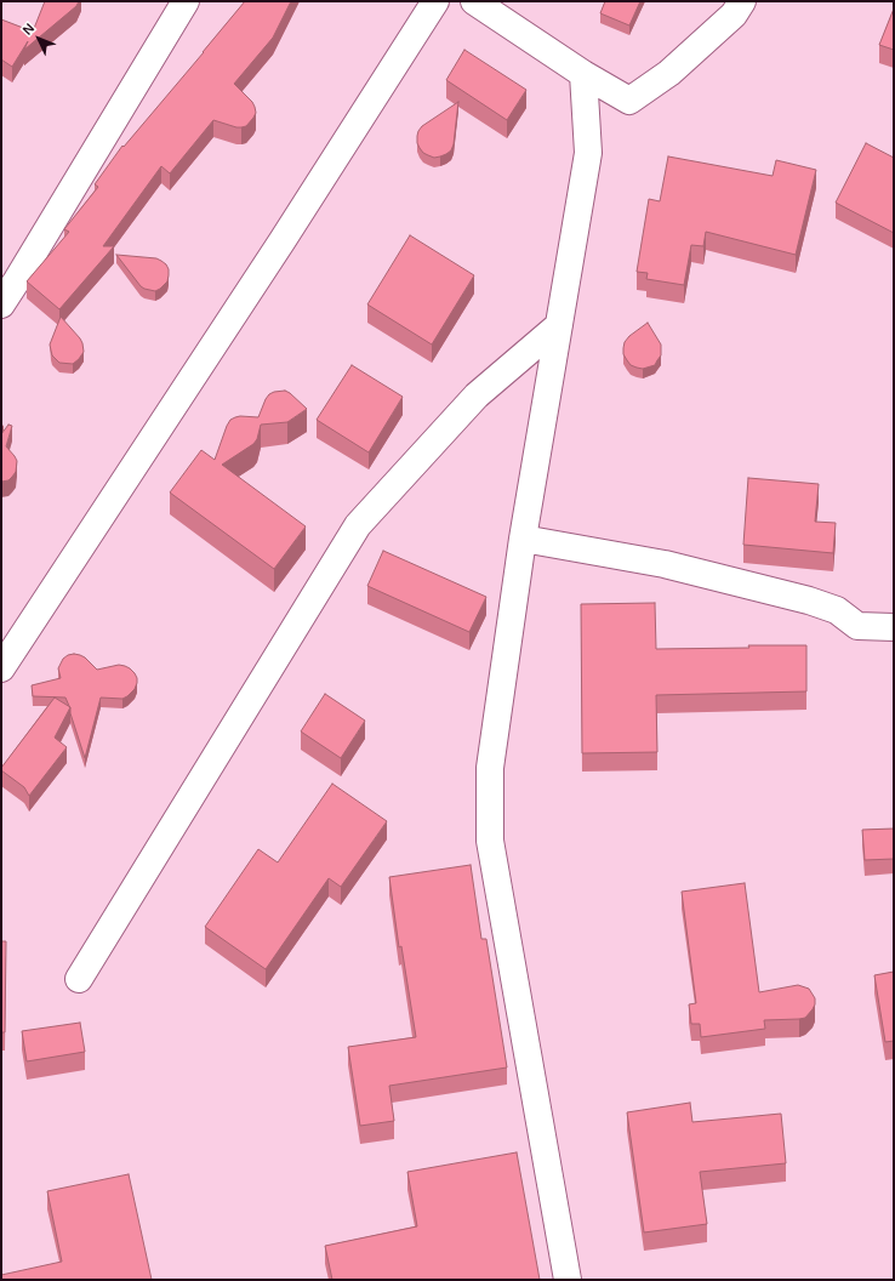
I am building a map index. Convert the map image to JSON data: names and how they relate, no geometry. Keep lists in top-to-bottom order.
{
  "north": "top left"
}
